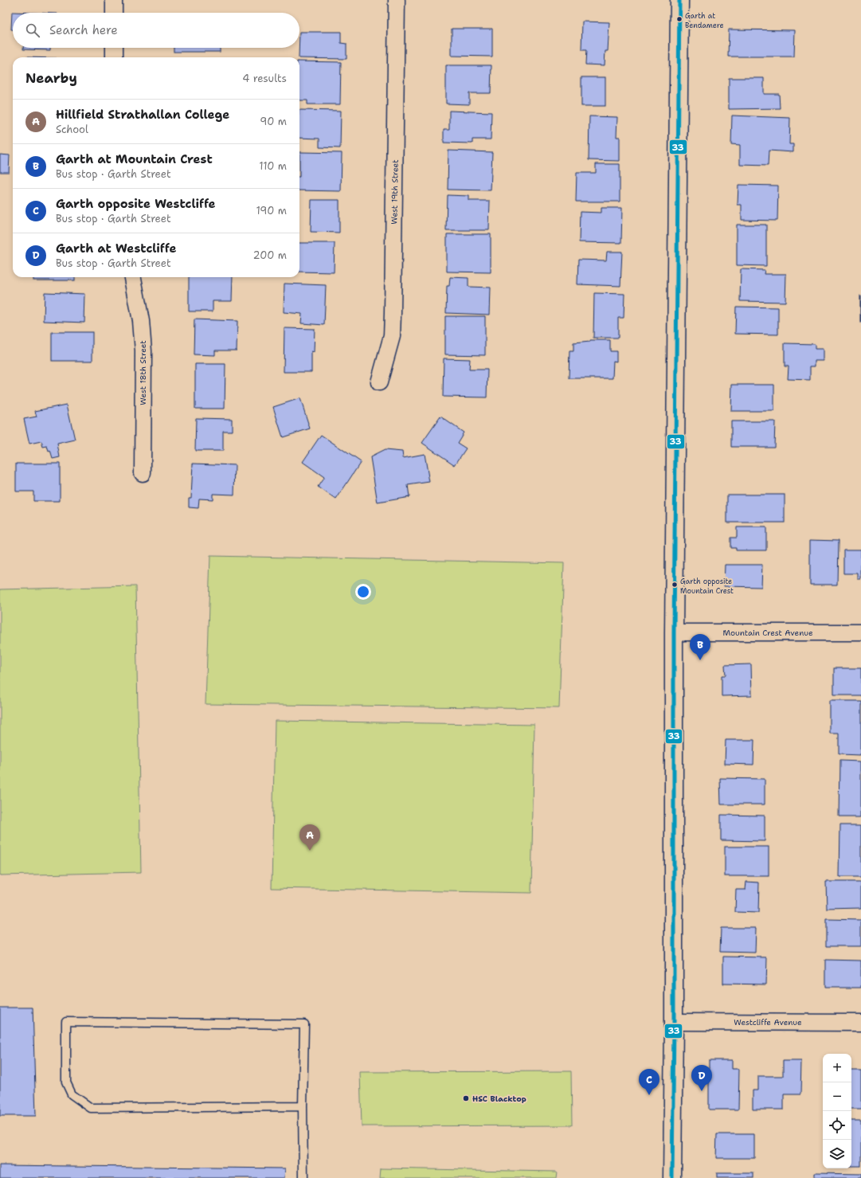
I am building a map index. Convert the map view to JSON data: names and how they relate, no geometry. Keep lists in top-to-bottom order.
{
  "streets": {
    "street": [
      "West 19th Street",
      "West 18th Street",
      "Mountain Crest Avenue",
      "Westcliffe Avenue"
    ]
  },
  "places": ["Garth at Bendamere", "Garth opposite Mountain Crest", "HSC Blacktop"],
  "lines": ["transit line 33"],
  "page": {
    "search": "Search here",
    "heading": ["Nearby", "4 results"],
    "list": [
      {
        "mark": "A",
        "name": "Hillfield Strathallan College",
        "note": "School",
        "value": "90 m"
      },
      {
        "mark": "B",
        "name": "Garth at Mountain Crest",
        "note": "Bus stop · Garth Street",
        "value": "110 m"
      },
      {
        "mark": "C",
        "name": "Garth opposite Westcliffe",
        "note": "Bus stop · Garth Street",
        "value": "190 m"
      },
      {
        "mark": "D",
        "name": "Garth at Westcliffe",
        "note": "Bus stop · Garth Street",
        "value": "200 m"
      }
    ],
    "pins": [
      "B",
      "A",
      "D",
      "C"
    ],
    "map_buttons": ["+", "−"]
  }
}
